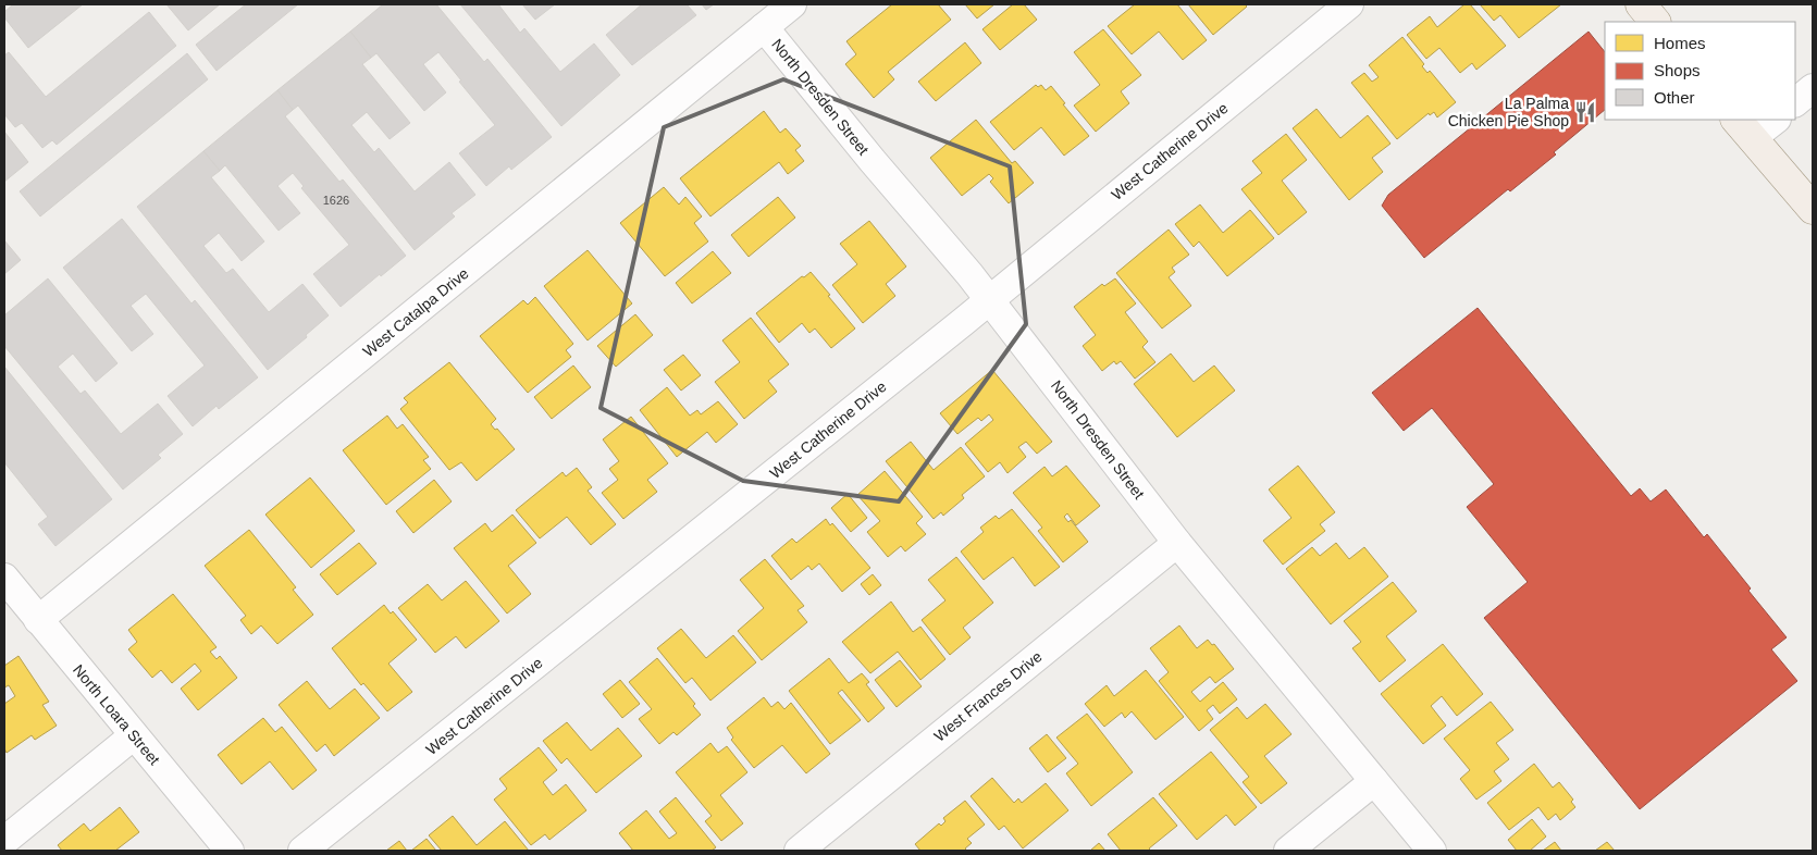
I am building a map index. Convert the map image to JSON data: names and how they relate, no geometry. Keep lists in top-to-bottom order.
{
  "streets": {
    "street": [
      "North Dresden Street",
      "West Catherine Drive",
      "West Catalpa Drive",
      "West Frances Drive",
      "North Loara Street"
    ]
  },
  "crossings": [
    ["North Dresden Street", "West Catherine Drive"],
    ["North Dresden Street", "West Catalpa Drive"],
    ["North Dresden Street", "West Frances Drive"],
    ["West Catalpa Drive", "North Loara Street"]
  ],
  "places": {
    "restaurant": ["La Palma Chicken Pie Shop"]
  },
  "house_numbers": ["1626"],
  "legend": ["Homes", "Shops", "Other"]
}
